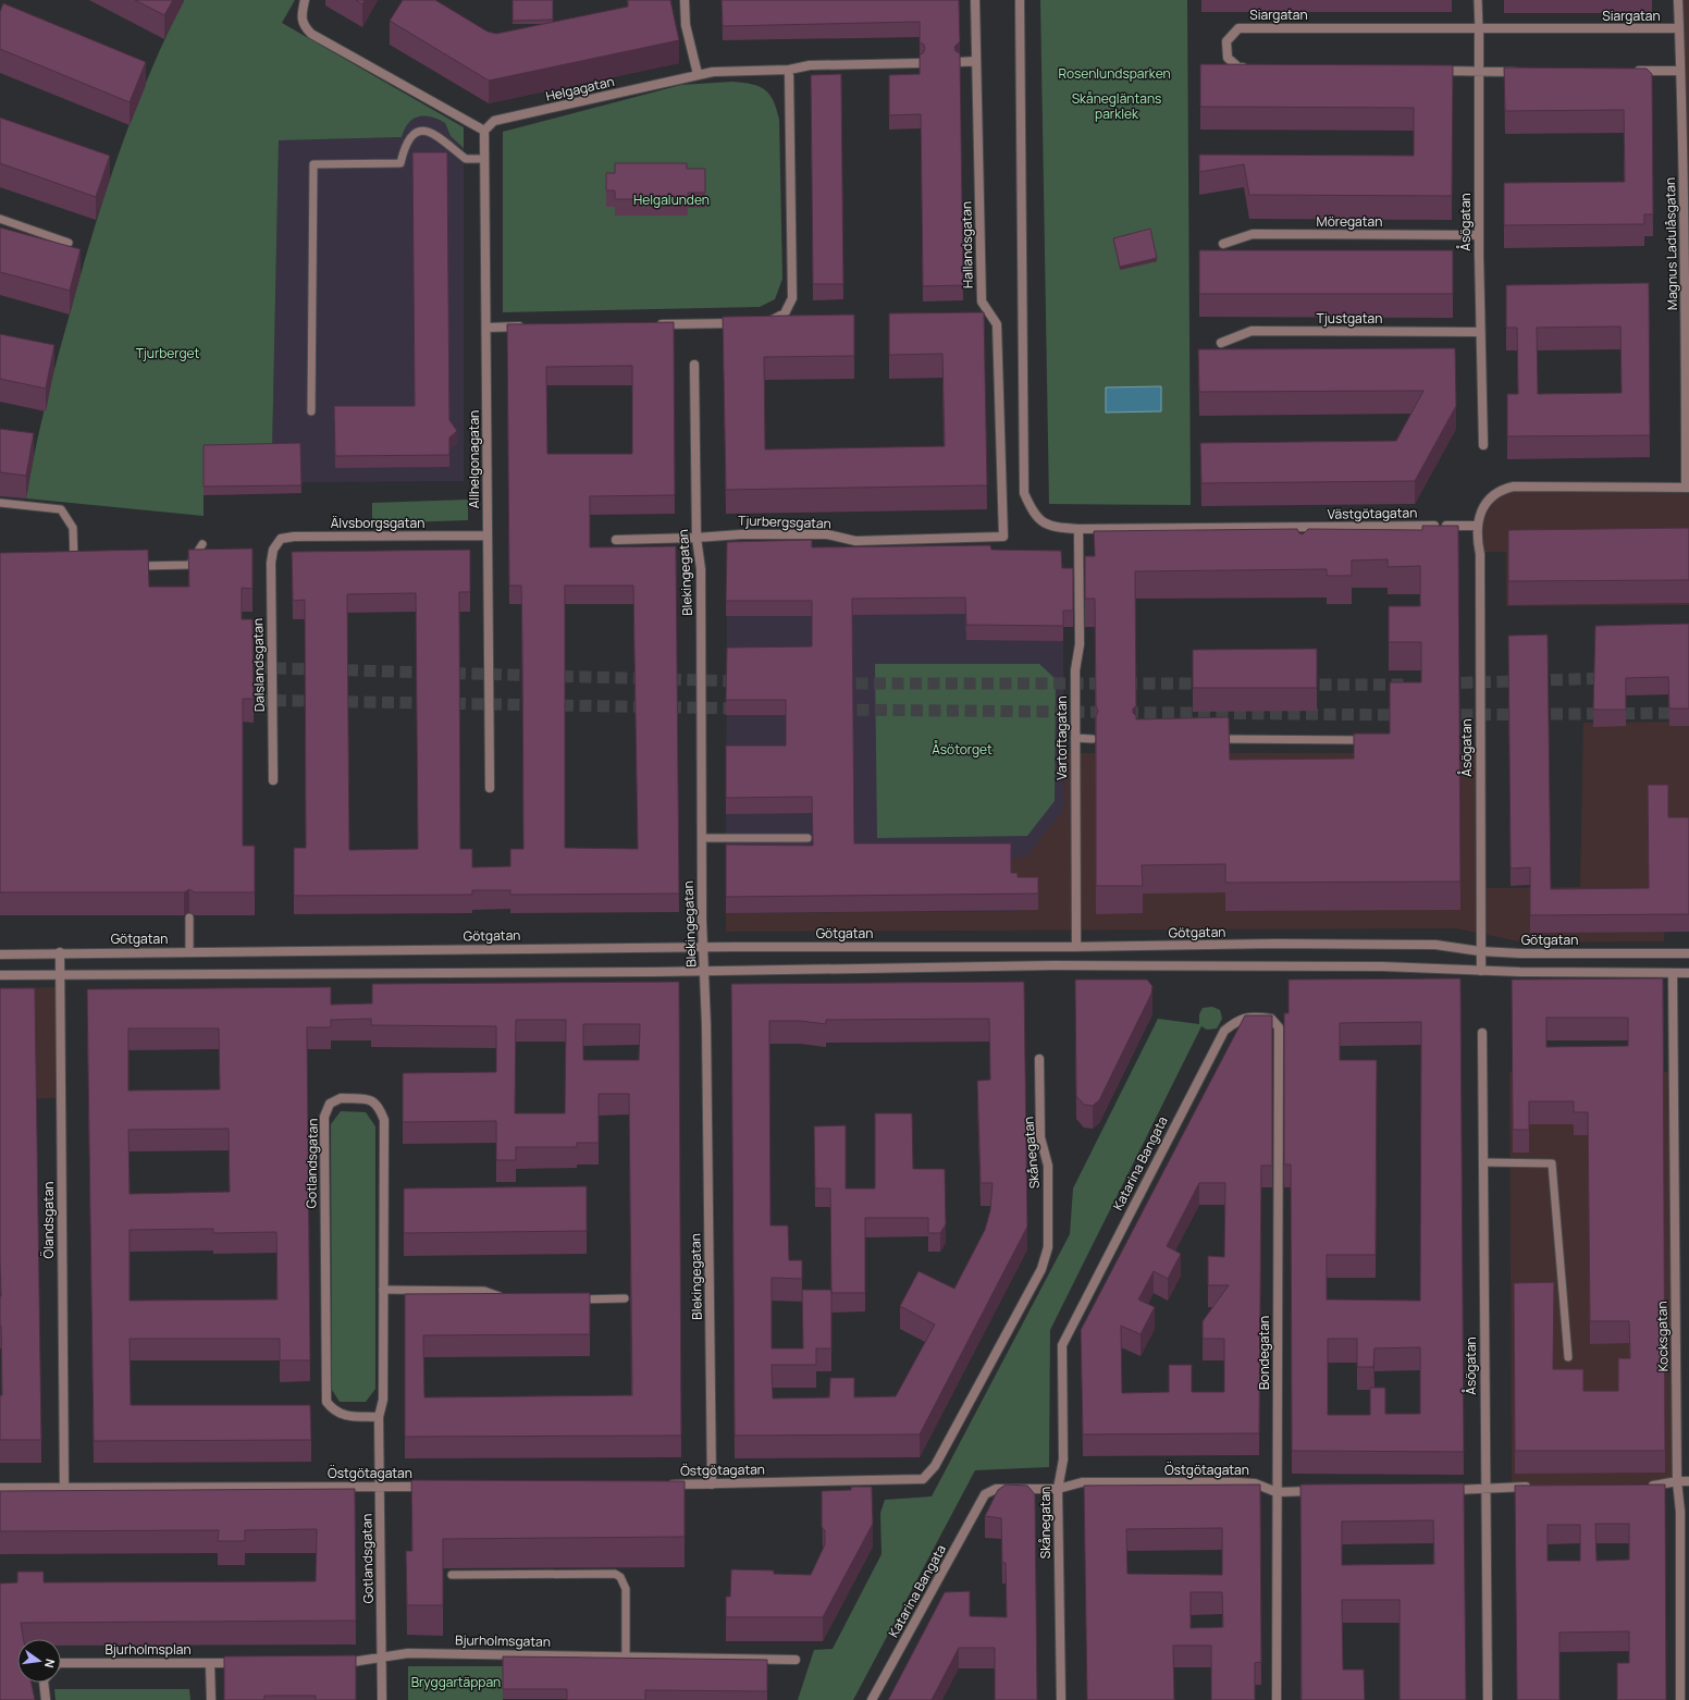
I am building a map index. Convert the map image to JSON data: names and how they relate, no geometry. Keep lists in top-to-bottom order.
{
  "streets": {
    "street": [
      "Siargatan",
      "Helgagatan",
      "Möregatan",
      "Åsögatan",
      "Magnus Ladulåsgatan",
      "Hallandsgatan",
      "Tjustgatan",
      "Allhelgonagatan",
      "Västgötagatan",
      "Tjurbergsgatan",
      "Älvsborgsgatan",
      "Blekingegatan",
      "Dalslandsgatan",
      "Vartoftagatan",
      "Götgatan",
      "Skånegatan",
      "Gotlandsgatan",
      "Katarina Bangata",
      "Ölandsgatan",
      "Kocksgatan",
      "Bondegatan",
      "Östgötagatan",
      "Bjurholmsgatan",
      "Bjurholmsplan"
    ]
  },
  "crossings": [
    ["Siargatan", "Åsögatan"],
    ["Siargatan", "Magnus Ladulåsgatan"],
    ["Helgagatan", "Allhelgonagatan"],
    ["Möregatan", "Åsögatan"],
    ["Åsögatan", "Tjustgatan"],
    ["Åsögatan", "Västgötagatan"],
    ["Åsögatan", "Götgatan"],
    ["Hallandsgatan", "Tjurbergsgatan"],
    ["Allhelgonagatan", "Älvsborgsgatan"],
    ["Västgötagatan", "Vartoftagatan"],
    ["Tjurbergsgatan", "Blekingegatan"],
    ["Älvsborgsgatan", "Dalslandsgatan"],
    ["Blekingegatan", "Götgatan"],
    ["Blekingegatan", "Östgötagatan"],
    ["Vartoftagatan", "Götgatan"],
    ["Götgatan", "Ölandsgatan"],
    ["Skånegatan", "Katarina Bangata"],
    ["Skånegatan", "Östgötagatan"],
    ["Gotlandsgatan", "Östgötagatan"],
    ["Gotlandsgatan", "Bjurholmsgatan"],
    ["Katarina Bangata", "Bondegatan"],
    ["Katarina Bangata", "Östgötagatan"],
    ["Ölandsgatan", "Östgötagatan"],
    ["Bondegatan", "Östgötagatan"]
  ],
  "parks": [
    "Rosenlundsparken",
    "Skånegläntans parklek",
    "Helgalunden",
    "Tjurberget",
    "Åsötorget",
    "Bryggartäppan"
  ],
  "north": "right"
}
